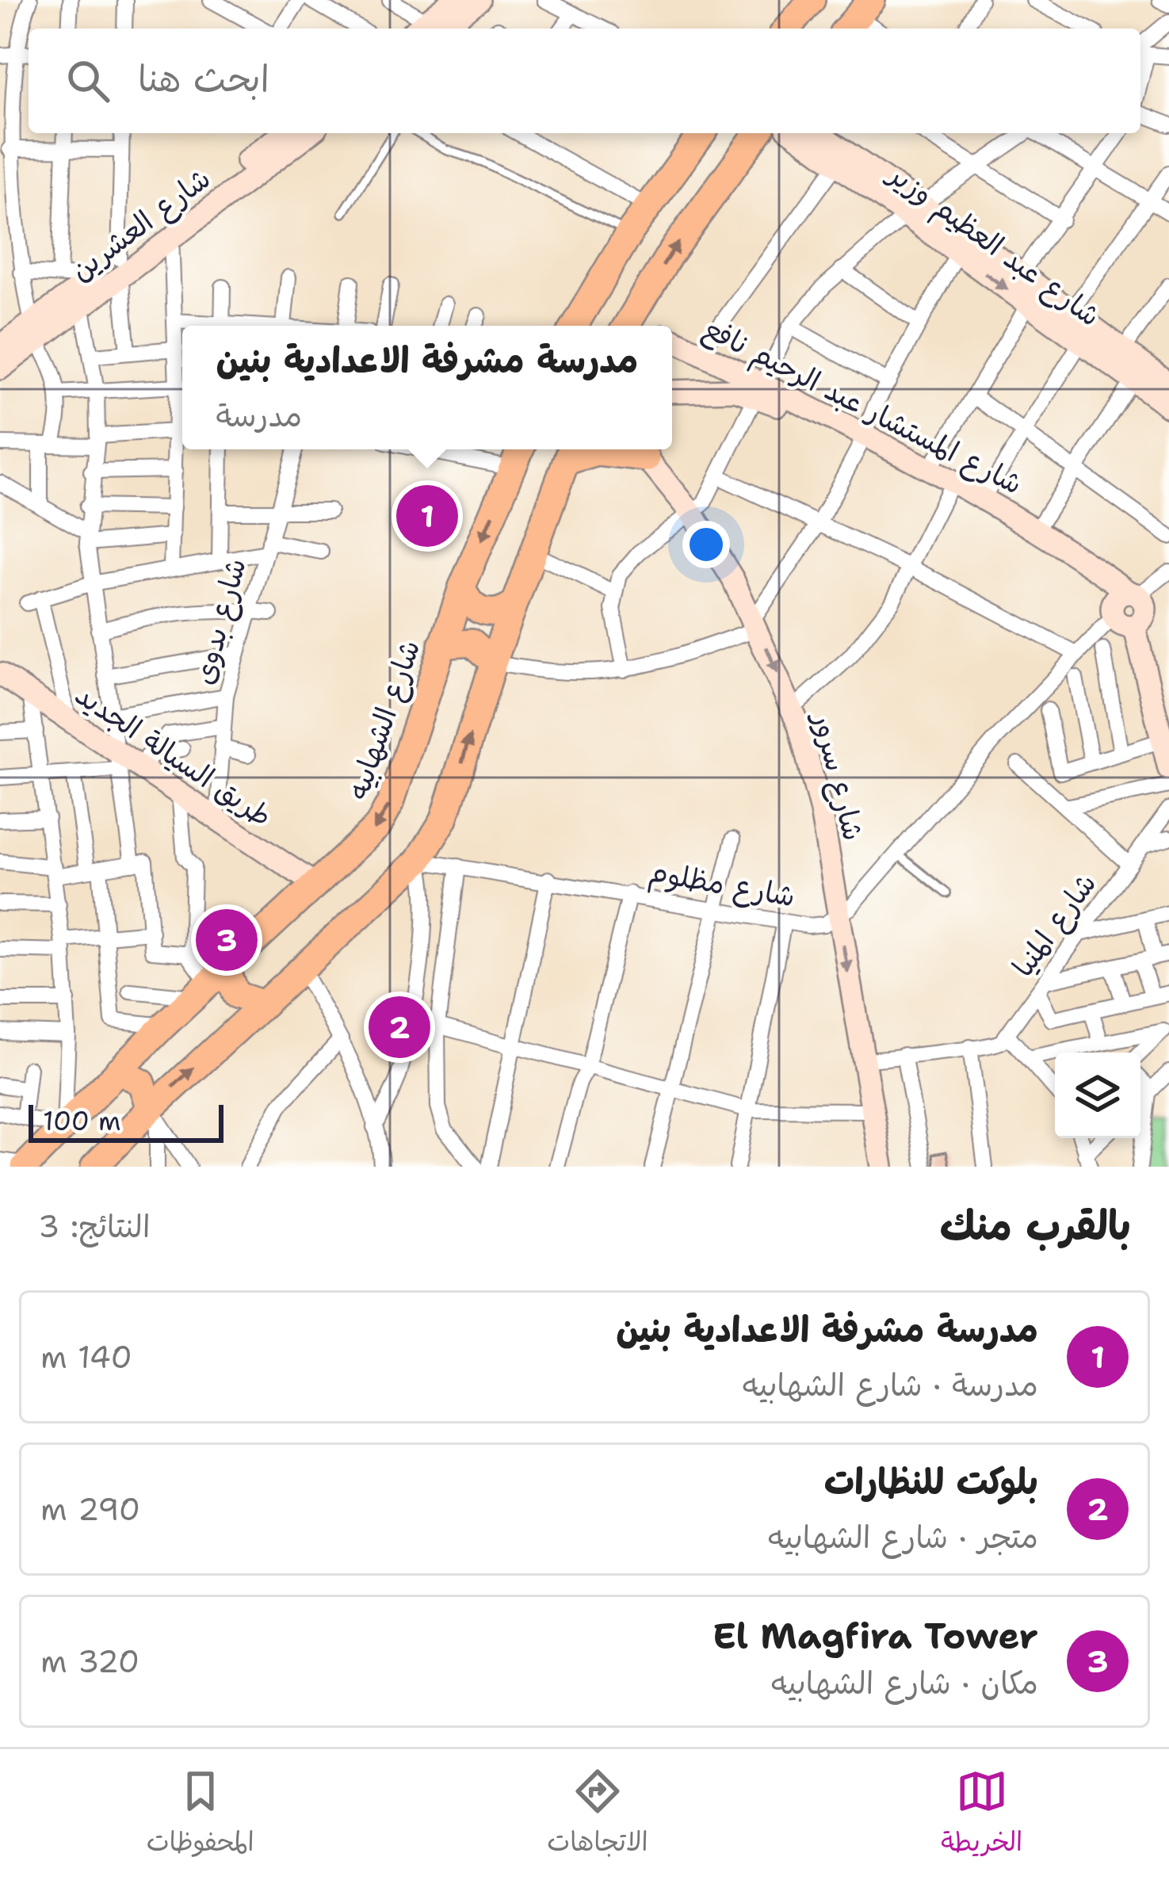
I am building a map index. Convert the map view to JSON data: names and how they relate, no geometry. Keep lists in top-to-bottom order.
{
  "streets": {
    "highway": ["شارع الشهابيه"],
    "street": [
      "شارع العشرين",
      "شارع عبد العظيم وزير",
      "شارع المستشار عبد الرحيم نافع",
      "شارع بدوى",
      "طريق السيالة الجديد",
      "شارع سرور",
      "شارع مظلوم",
      "شارع المنيا"
    ]
  },
  "crossings": [
    ["شارع بدوى", "طريق السيالة الجديد"],
    ["شارع الشهابيه", "طريق السيالة الجديد"],
    ["شارع سرور", "شارع مظلوم"]
  ],
  "scale_bar": "100 m",
  "page": {
    "search": "ابحث هنا",
    "popup": ["مدرسة مشرفة الاعدادية بنين", "مدرسة"],
    "pins": ["1", "3", "2"],
    "scale": "100 m",
    "heading": ["بالقرب منك", "النتائج: 3"],
    "list": [
      {
        "mark": "1",
        "name": "مدرسة مشرفة الاعدادية بنين",
        "note": "مدرسة · شارع الشهابيه",
        "value": "140 m"
      },
      {
        "mark": "2",
        "name": "بلوكت للنظارات",
        "note": "متجر · شارع الشهابيه",
        "value": "290 m"
      },
      {
        "mark": "3",
        "name": "El Magfira Tower",
        "note": "مكان · شارع الشهابيه",
        "value": "320 m"
      }
    ],
    "nav": ["الخريطة", "الاتجاهات", "المحفوظات"]
  }
}
